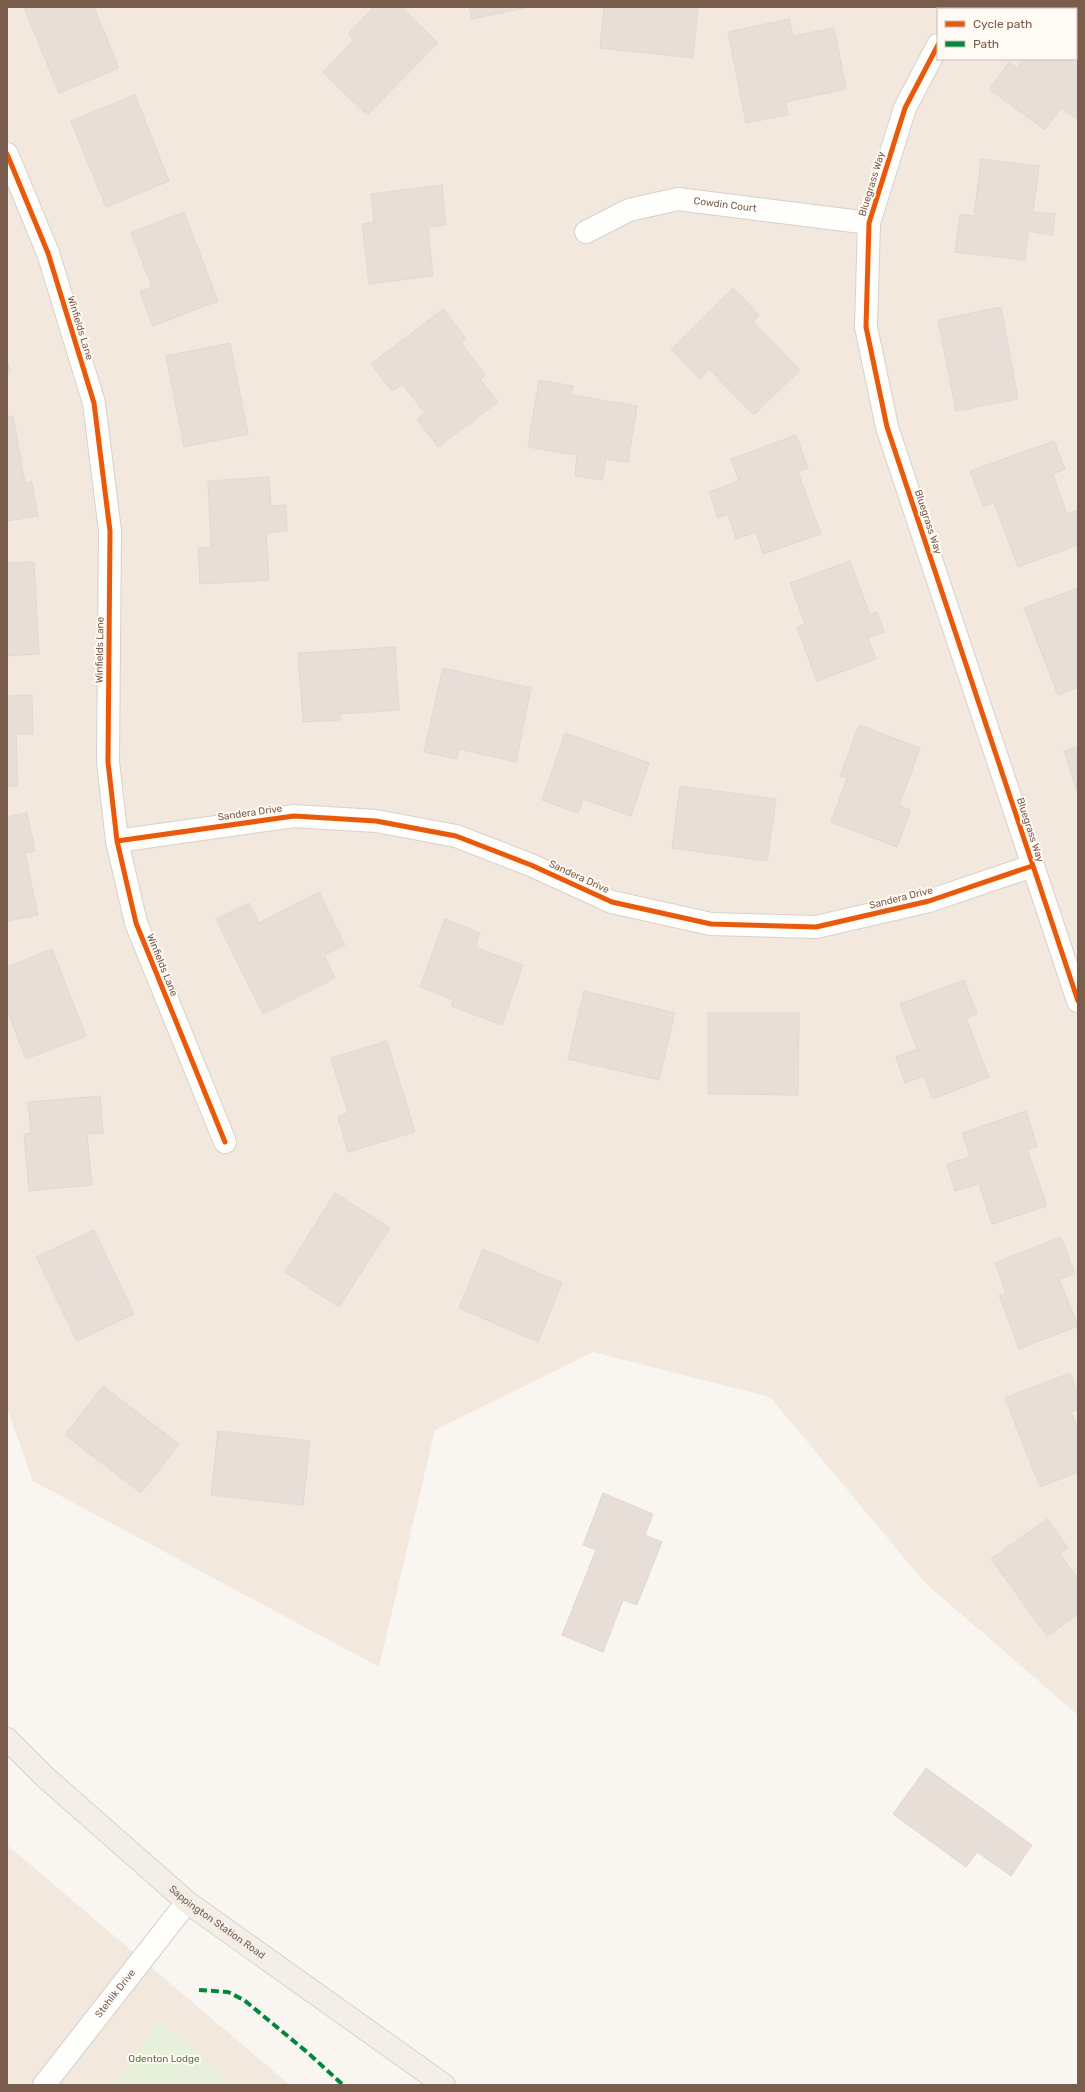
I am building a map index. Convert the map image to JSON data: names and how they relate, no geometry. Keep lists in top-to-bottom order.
{
  "streets": {
    "main road": ["Sappington Station Road"],
    "street": [
      "Bluegrass Way",
      "Cowdin Court",
      "Winfields Lane",
      "Sandera Drive",
      "Stehlik Drive"
    ]
  },
  "crossings": [
    ["Bluegrass Way", "Cowdin Court"],
    ["Bluegrass Way", "Sandera Drive"],
    ["Winfields Lane", "Sandera Drive"],
    ["Sappington Station Road", "Stehlik Drive"]
  ],
  "parks": ["Odenton Lodge"],
  "legend": ["Cycle path", "Path"]
}
